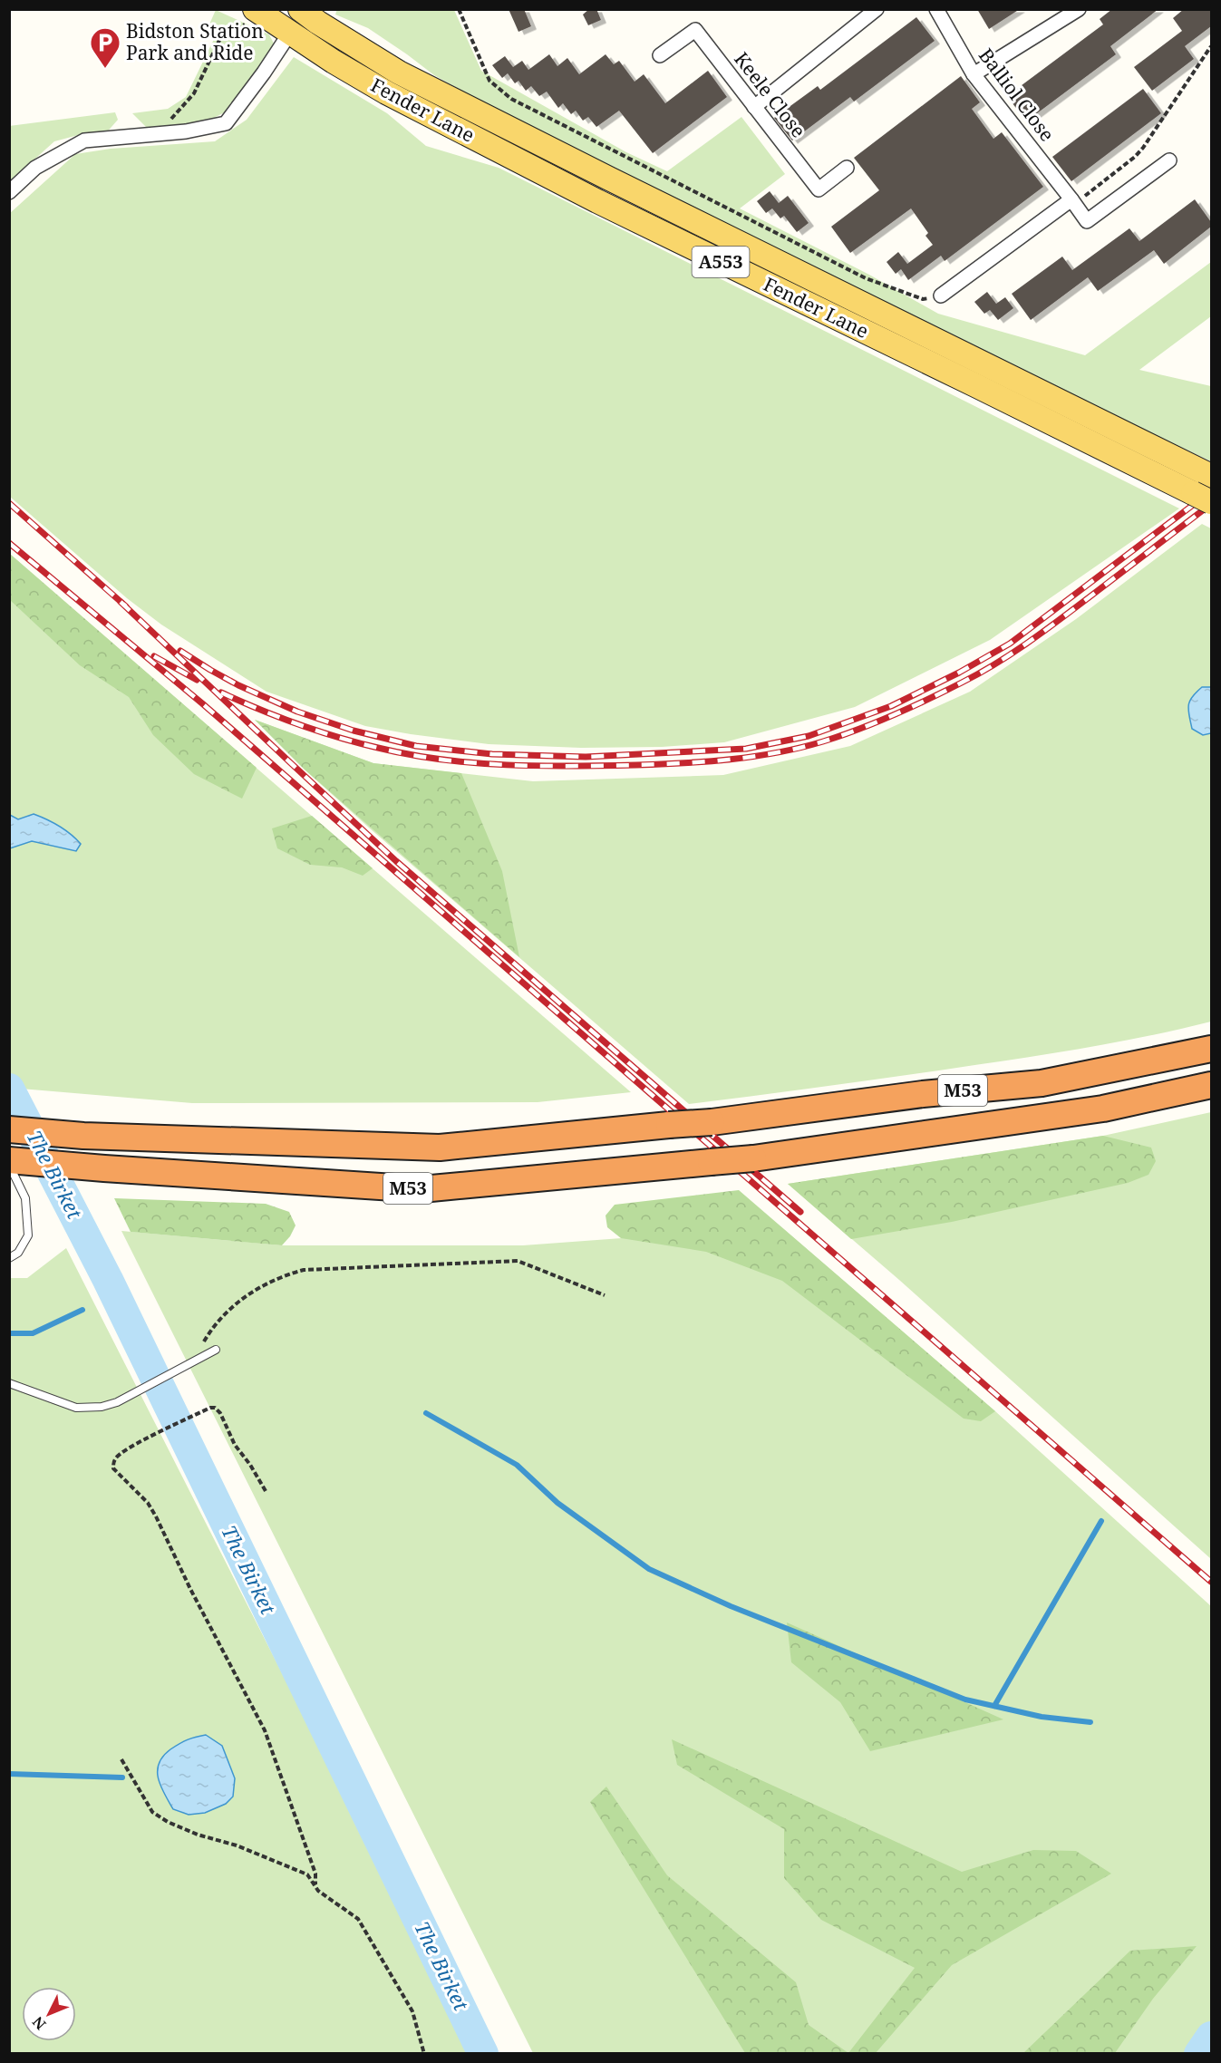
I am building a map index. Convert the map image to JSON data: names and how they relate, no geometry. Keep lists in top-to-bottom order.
{
  "streets": {
    "highway": ["M53"],
    "main road": ["Fender Lane", "A553"],
    "street": ["Keele Close", "Balliol Close"]
  },
  "water": ["The Birket"],
  "places": {
    "parking": ["Bidston Station Park and Ride"]
  },
  "north": "bottom left"
}
